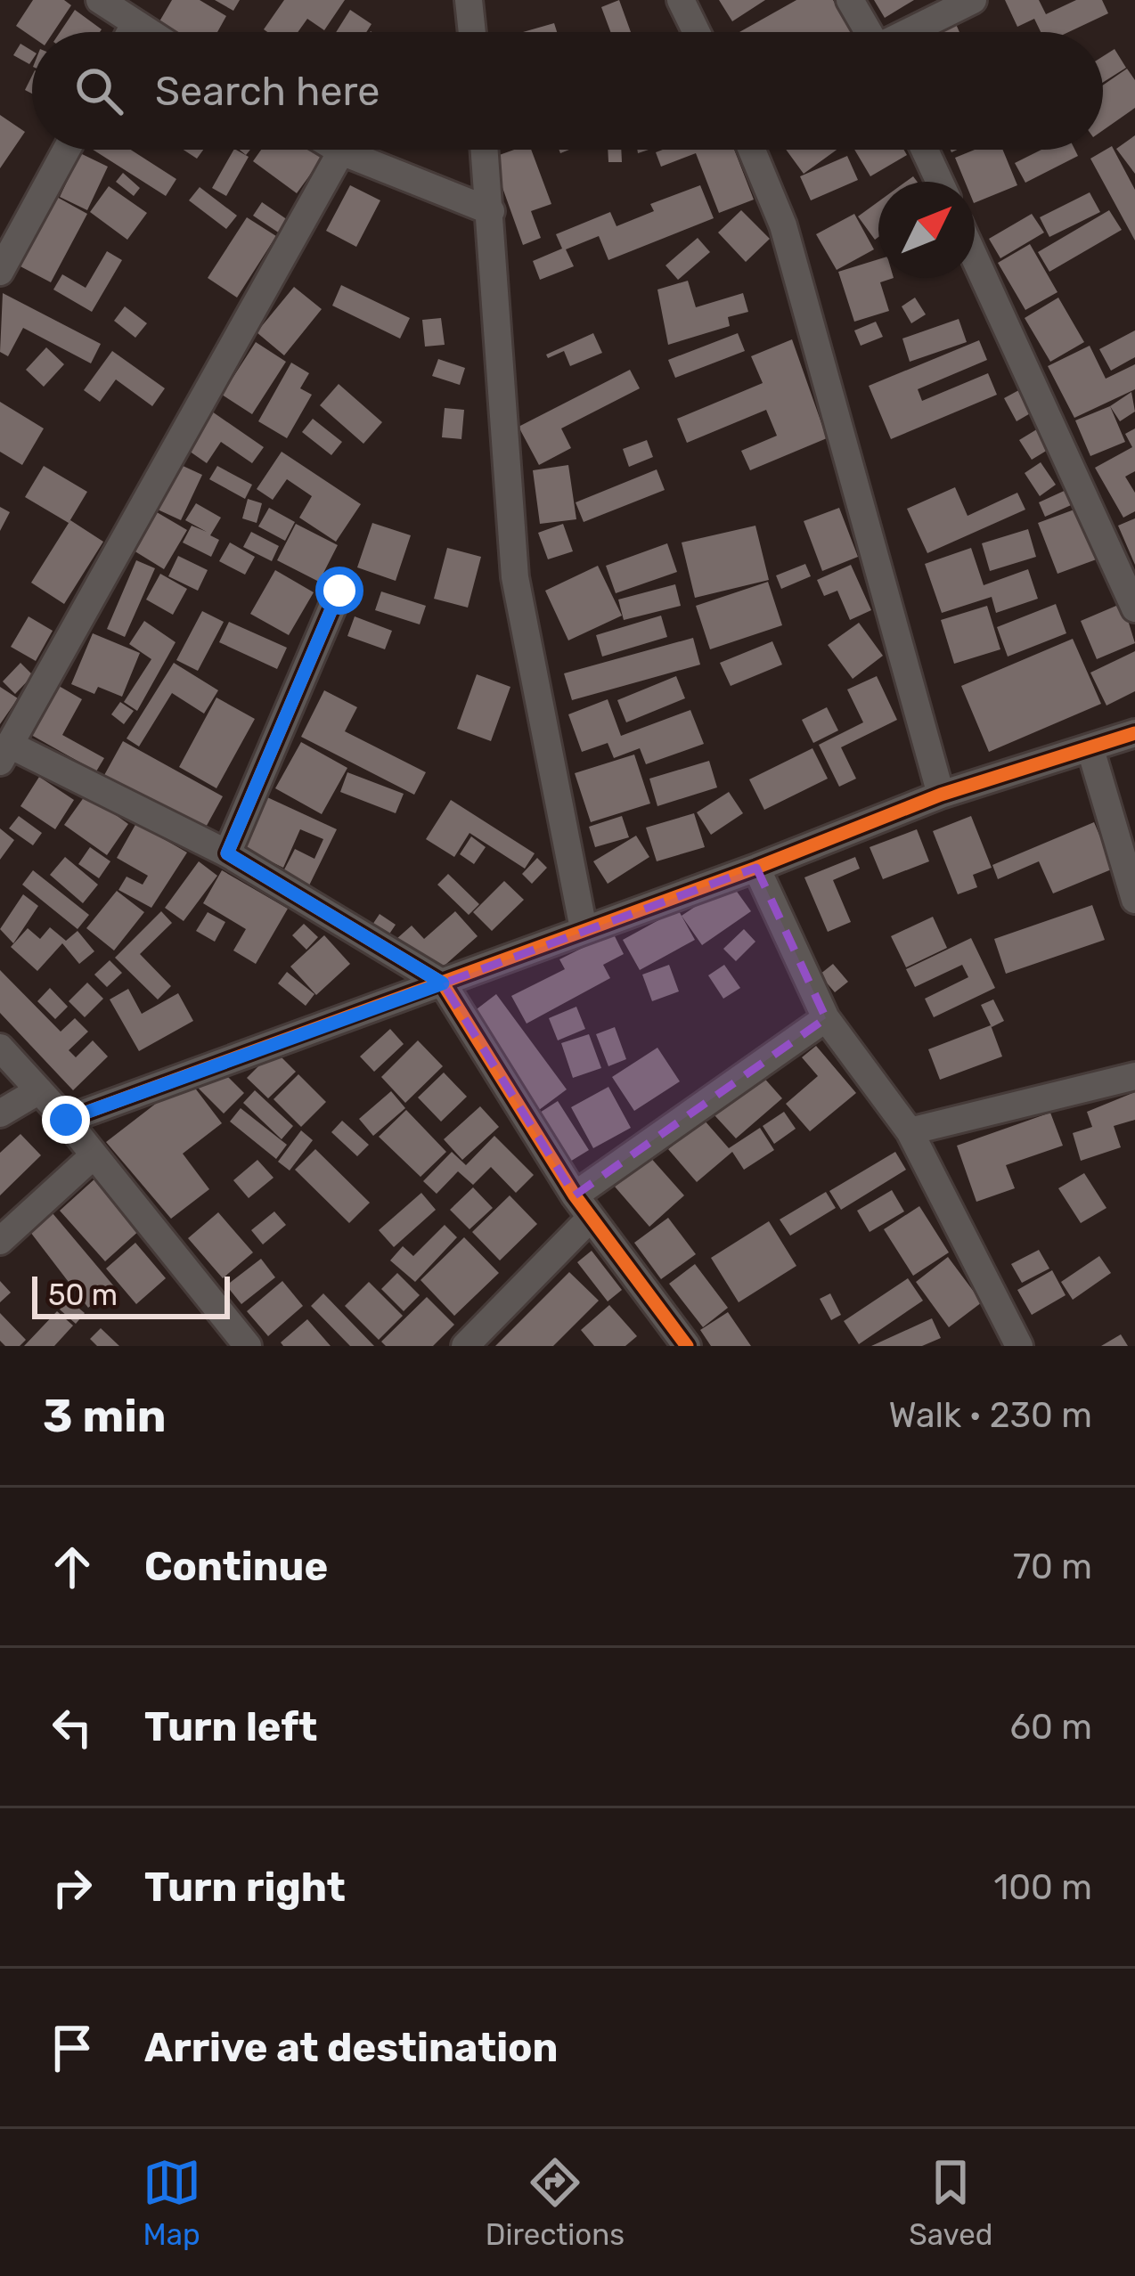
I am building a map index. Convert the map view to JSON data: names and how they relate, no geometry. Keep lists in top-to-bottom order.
{
  "scale_bar": "50 m",
  "north": "top right",
  "page": {
    "search": "Search here",
    "scale": "50 m",
    "heading": ["3 min", "Walk · 230 m"],
    "list": [
      ["Continue", "70 m"],
      ["Turn left", "60 m"],
      ["Turn right", "100 m"],
      "Arrive at destination"
    ],
    "nav": ["Map", "Directions", "Saved"]
  }
}
